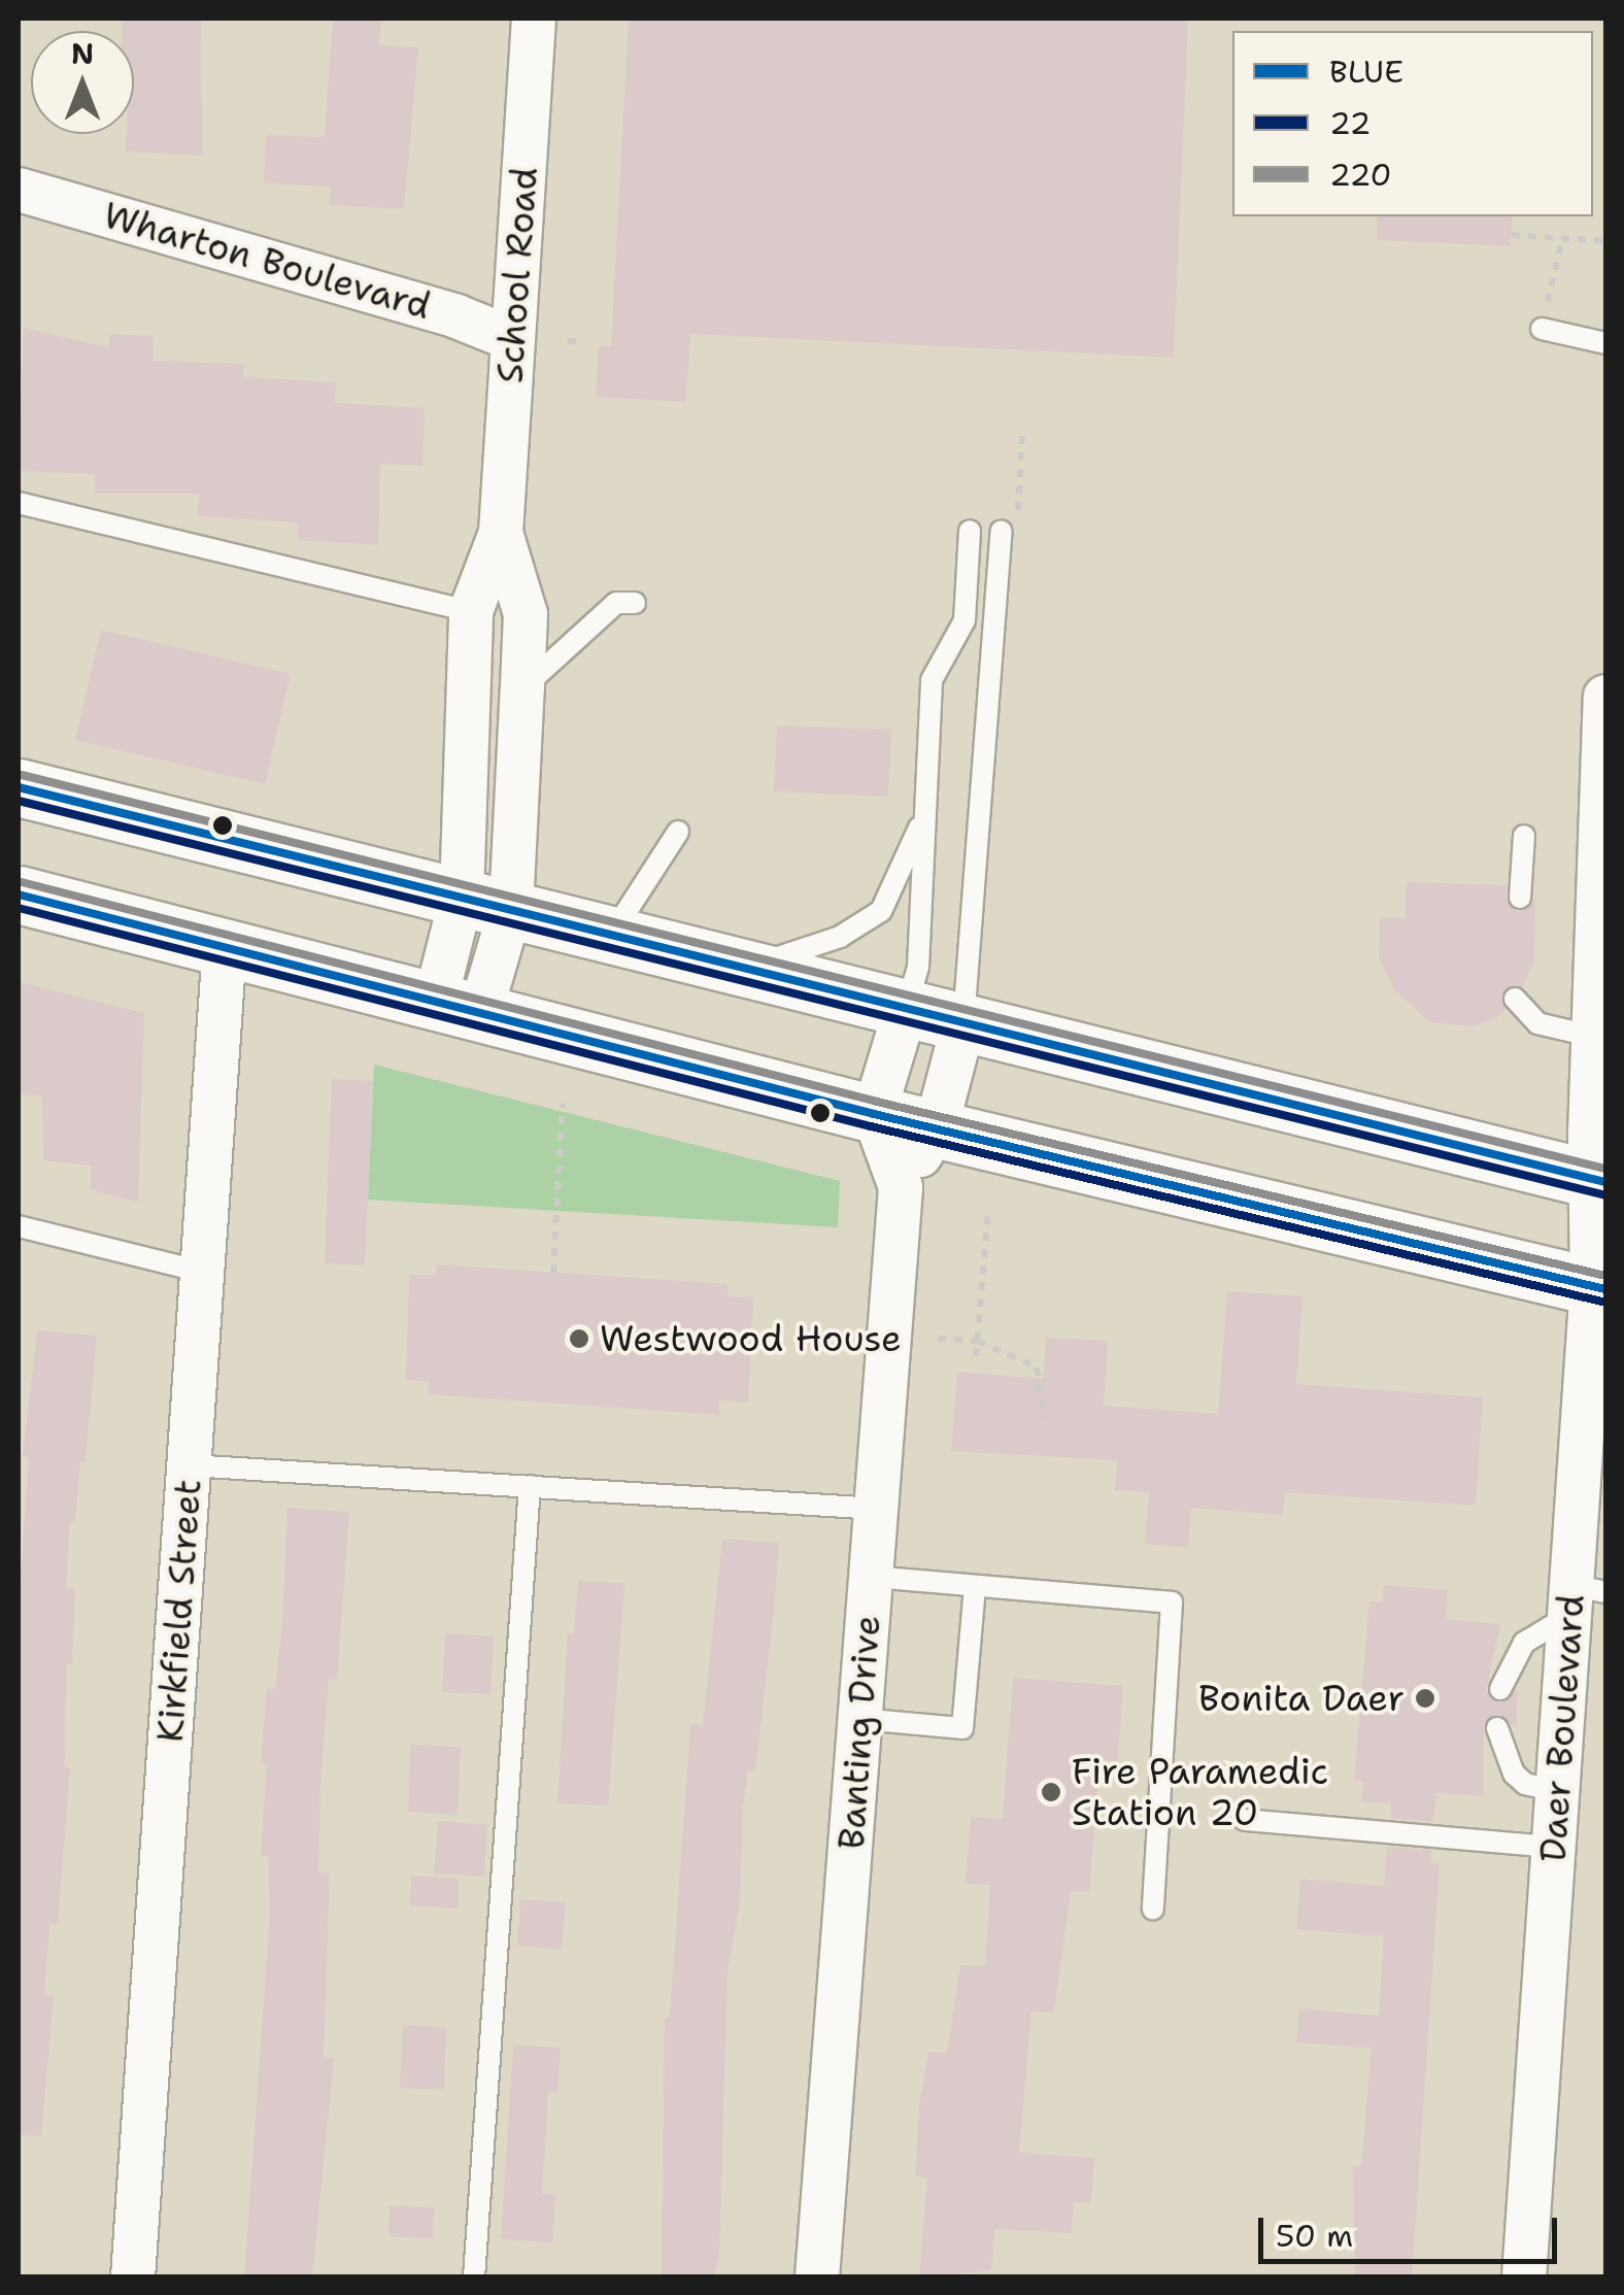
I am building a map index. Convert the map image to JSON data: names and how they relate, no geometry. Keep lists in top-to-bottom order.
{
  "streets": {
    "street": [
      "Wharton Boulevard",
      "School Road",
      "Kirkfield Street",
      "Daer Boulevard",
      "Banting Drive"
    ]
  },
  "crossings": [
    ["Wharton Boulevard", "School Road"]
  ],
  "places": ["Westwood House", "Bonita Daer", "Fire Paramedic Station 20"],
  "lines": ["transit line 220", "transit line BLUE", "transit line 22"],
  "legend": ["BLUE", "22", "220"],
  "scale_bar": "50 m",
  "north": "top"
}
